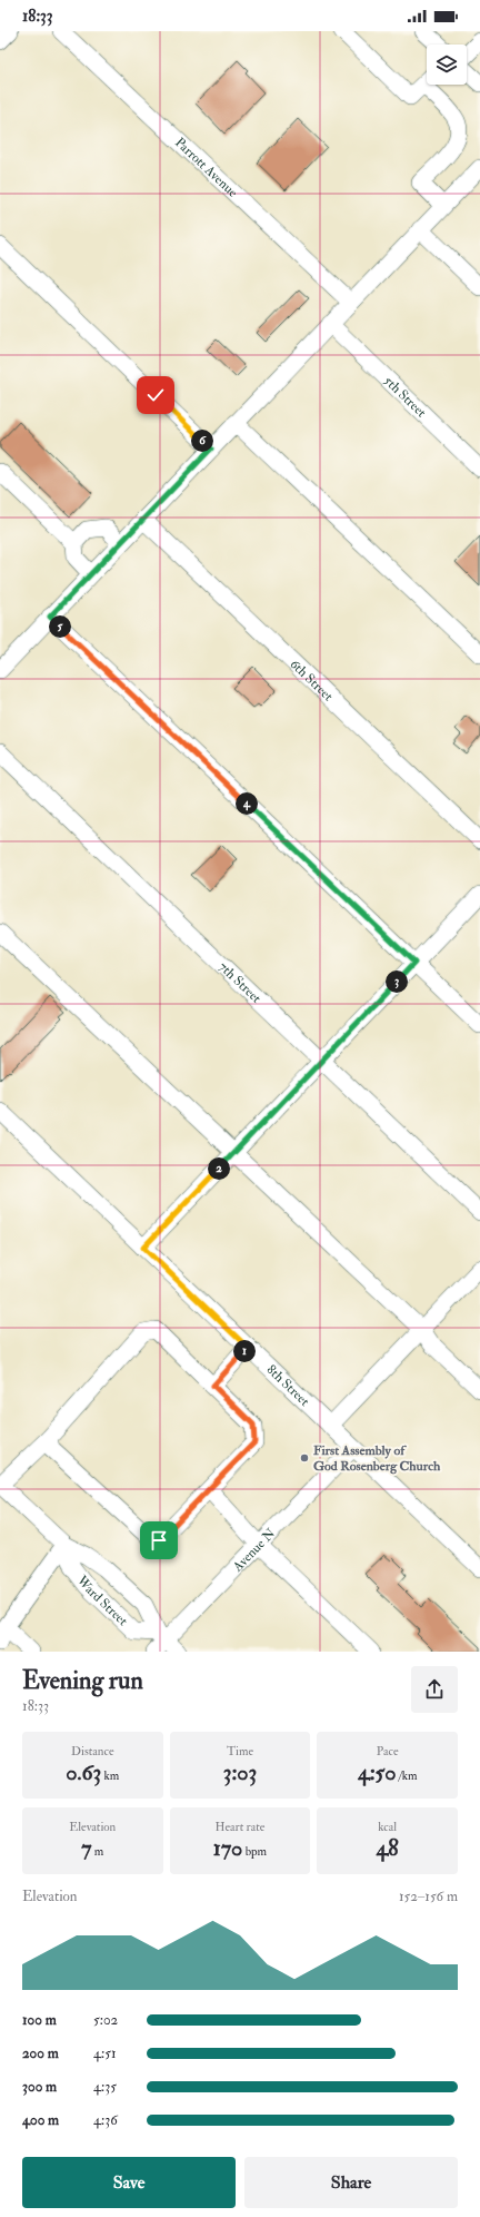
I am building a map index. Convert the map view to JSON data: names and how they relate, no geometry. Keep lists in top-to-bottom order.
{
  "streets": {
    "street": [
      "Parrott Avenue",
      "5th Street",
      "6th Street",
      "7th Street",
      "8th Street",
      "Avenue N",
      "Ward Street"
    ]
  },
  "crossings": [
    ["8th Street", "Avenue N"],
    ["Avenue N", "Ward Street"]
  ],
  "places": ["First Assembly of God Rosenberg Church"],
  "page": {
    "status": "18:33",
    "pins": [
      "6",
      "5",
      "4",
      "3",
      "2",
      "1"
    ],
    "heading": ["Evening run", "18:33"],
    "stats": [
      ["Distance", "0.63 km"],
      ["Time", "3:03"],
      ["Pace", "4:50 /km"],
      ["Elevation", "7 m"],
      ["Heart rate", "170 bpm"],
      ["kcal", "48"]
    ],
    "chart": ["Elevation", "152–156 m"],
    "list": [
      {
        "name": "100 m",
        "note": "5:02"
      },
      {
        "name": "200 m",
        "note": "4:51"
      },
      {
        "name": "300 m",
        "note": "4:35"
      },
      {
        "name": "400 m",
        "note": "4:36"
      }
    ],
    "buttons": ["Save", "Share"]
  }
}
